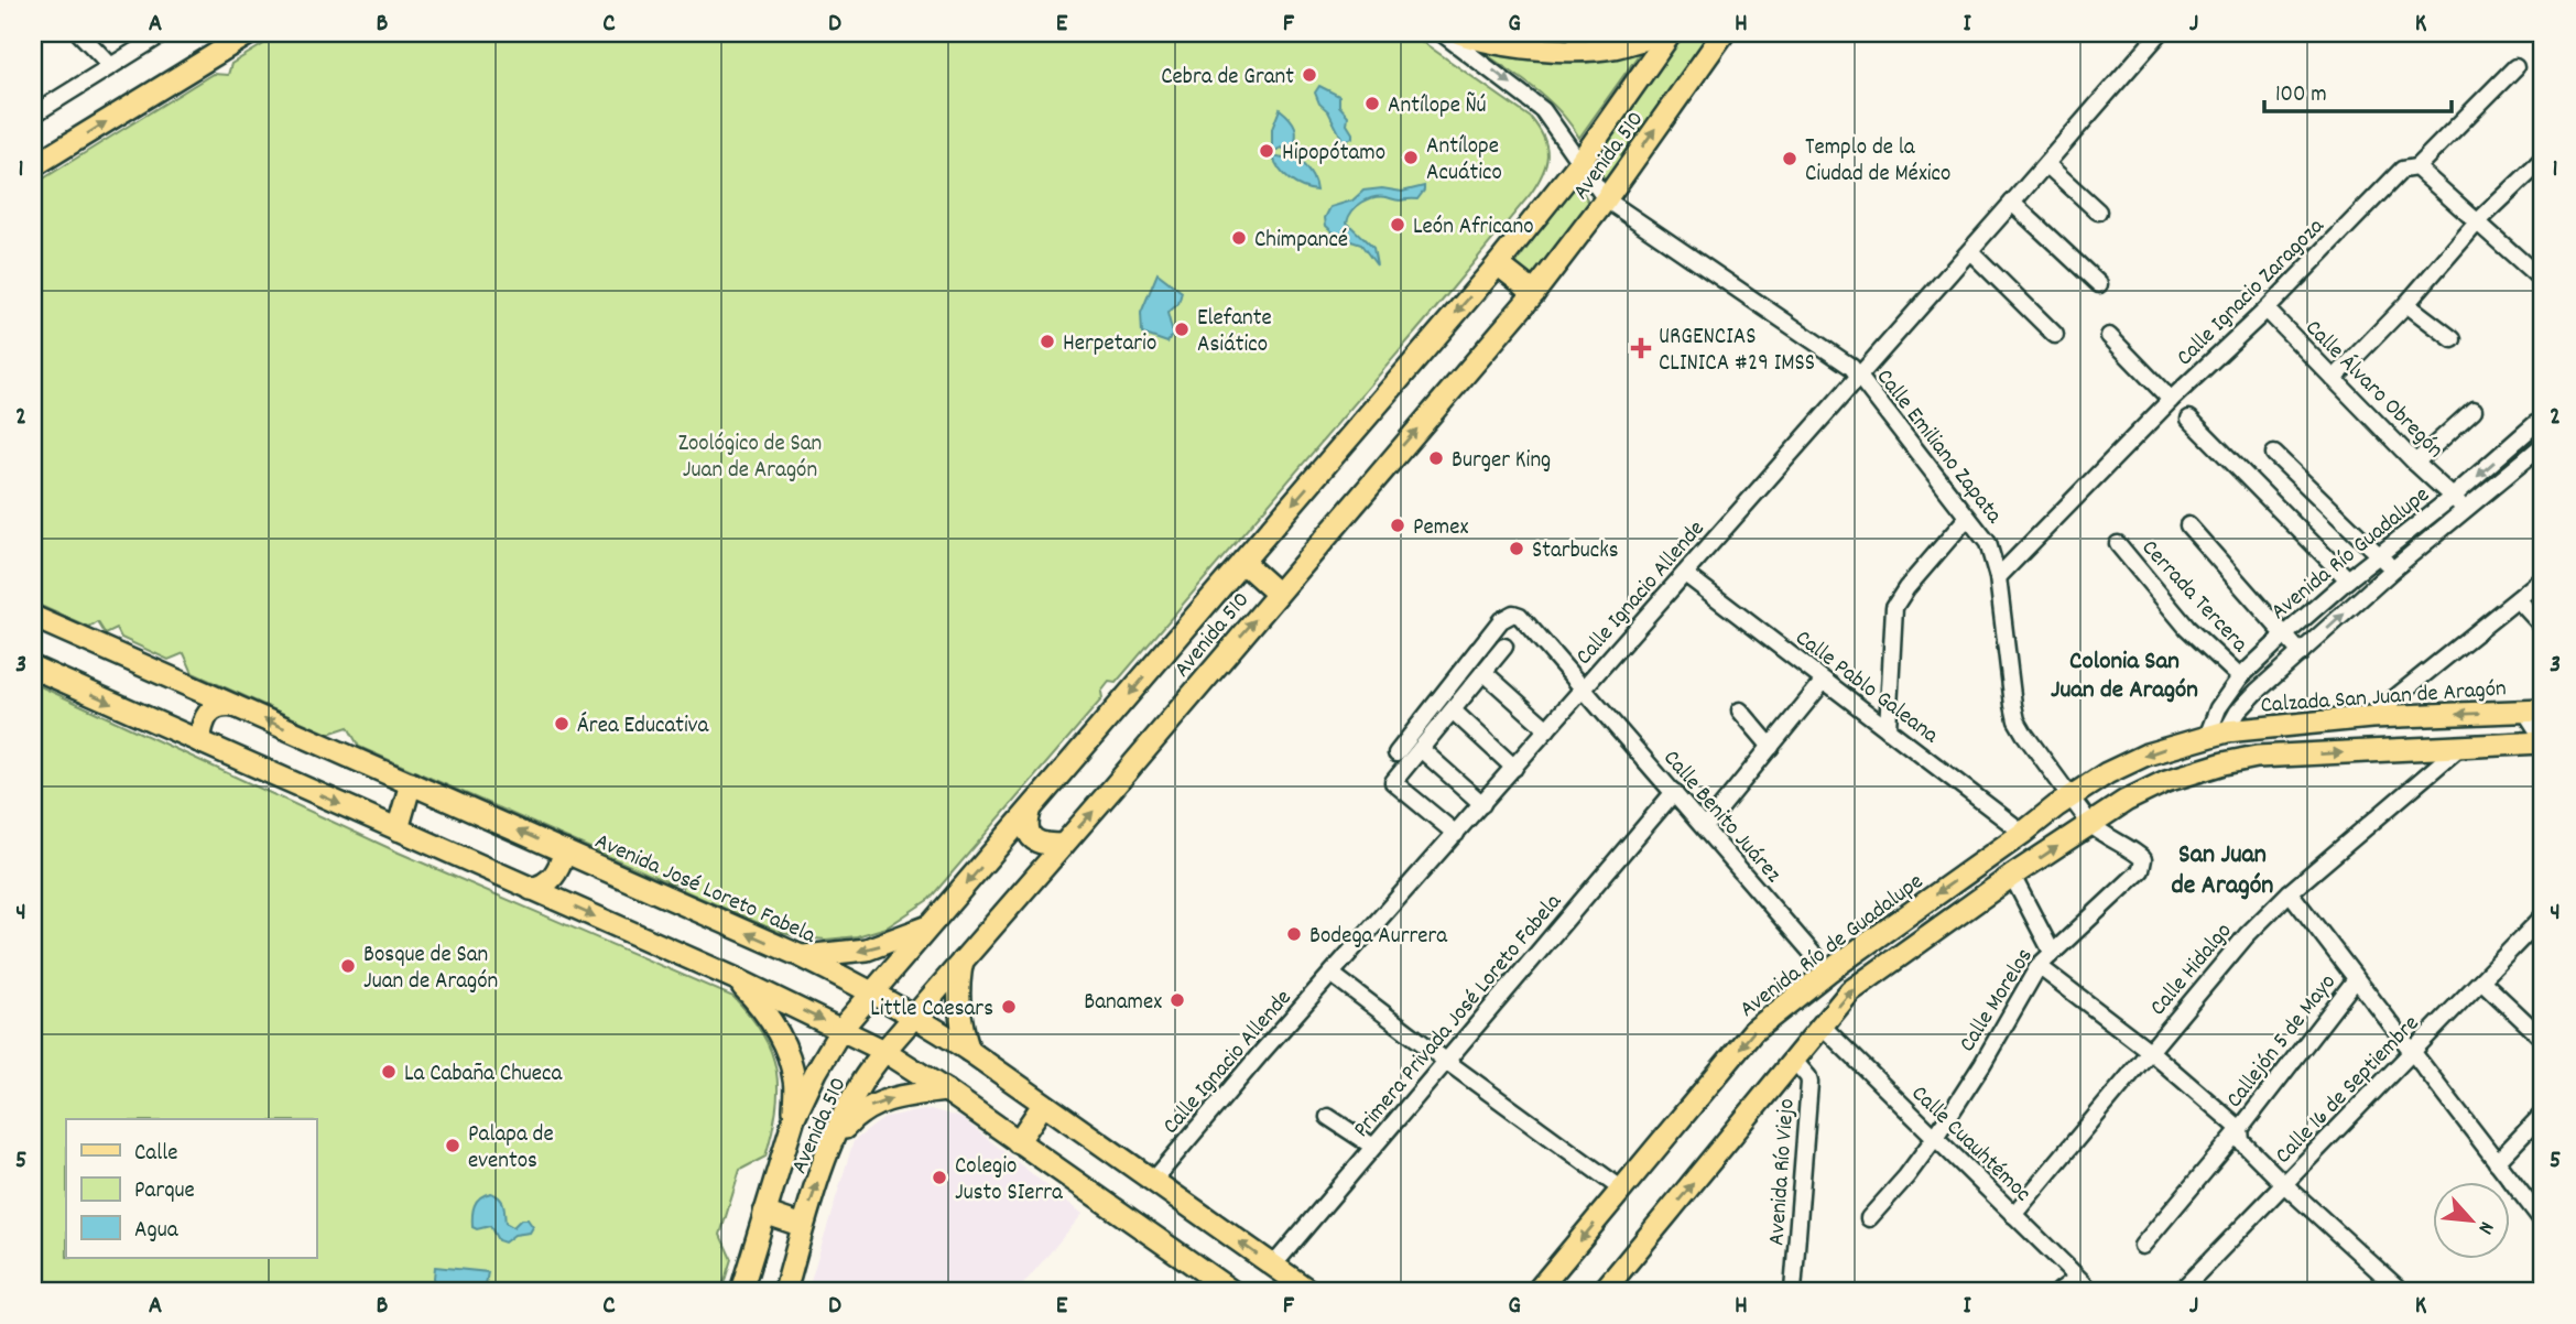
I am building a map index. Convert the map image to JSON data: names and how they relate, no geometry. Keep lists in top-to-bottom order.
{
  "streets": {
    "main road": [
      "Avenida 510",
      "Calzada San Juan de Aragón",
      "Avenida José Loreto Fabela",
      "Avenida Río de Guadalupe"
    ],
    "street": [
      "Calle Ignacio Zaragoza",
      "Calle Álvaro Obregón",
      "Calle Emiliano Zapata",
      "Avenida Río Guadalupe",
      "Calle Ignacio Allende",
      "Cerrada Tercera",
      "Calle Pablo Galeana",
      "Calle Benito Juárez",
      "Calle Hidalgo",
      "Calle Morelos",
      "Primera Privada José Loreto Fabela",
      "Callejón 5 de Mayo",
      "Calle 16 de Septiembre",
      "Calle Cuauhtémoc",
      "Avenida Río Viejo"
    ]
  },
  "crossings": [
    ["Avenida 510", "Calle Emiliano Zapata"],
    ["Avenida 510", "Avenida José Loreto Fabela"],
    ["Calle Ignacio Zaragoza", "Calle Álvaro Obregón"],
    ["Calle Ignacio Zaragoza", "Calle Emiliano Zapata"],
    ["Calle Álvaro Obregón", "Avenida Río Guadalupe"],
    ["Calle Emiliano Zapata", "Calle Ignacio Allende"],
    ["Calle Emiliano Zapata", "Avenida Río de Guadalupe"],
    ["Calle Emiliano Zapata", "Calle Morelos"],
    ["Avenida Río Guadalupe", "Cerrada Tercera"],
    ["Avenida Río Guadalupe", "Calzada San Juan de Aragón"],
    ["Avenida Río Guadalupe", "Avenida Río de Guadalupe"],
    ["Calle Ignacio Allende", "Calle Pablo Galeana"],
    ["Calle Ignacio Allende", "Calle Benito Juárez"],
    ["Calle Ignacio Allende", "Avenida José Loreto Fabela"],
    ["Calle Pablo Galeana", "Avenida Río de Guadalupe"],
    ["Calzada San Juan de Aragón", "Avenida Río de Guadalupe"],
    ["Calle Benito Juárez", "Avenida Río de Guadalupe"],
    ["Calle Benito Juárez", "Primera Privada José Loreto Fabela"],
    ["Avenida José Loreto Fabela", "Primera Privada José Loreto Fabela"],
    ["Calle Hidalgo", "Calle Cuauhtémoc"],
    ["Calle Morelos", "Calle Cuauhtémoc"]
  ],
  "districts": ["Colonia San Juan de Aragón", "San Juan de Aragón"],
  "parks": ["Zoológico de San Juan de Aragón"],
  "places": {
    "other": [
      "Cebra de Grant",
      "Antílope Ñú",
      "Hipopótamo",
      "Antílope Acuático",
      "Templo de la Ciudad de México",
      "León Africano",
      "Chimpancé",
      "Elefante Asiático",
      "Herpetario",
      "Burger King",
      "Pemex",
      "Starbucks",
      "Área Educativa",
      "Bodega Aurrera",
      "Bosque de San Juan de Aragón",
      "Banamex",
      "Little Caesars",
      "La Cabaña Chueca",
      "Palapa de eventos",
      "Colegio Justo SIerra"
    ],
    "health": ["URGENCIAS CLINICA #29 IMSS"]
  },
  "legend": ["Calle", "Parque", "Agua"],
  "scale_bar": "100 m",
  "north": "bottom right",
  "grid": {
    "columns": [
      "A",
      "B",
      "C",
      "D",
      "E",
      "F",
      "G",
      "H",
      "I",
      "J",
      "K"
    ],
    "rows": [
      "1",
      "2",
      "3",
      "4",
      "5"
    ]
  }
}
